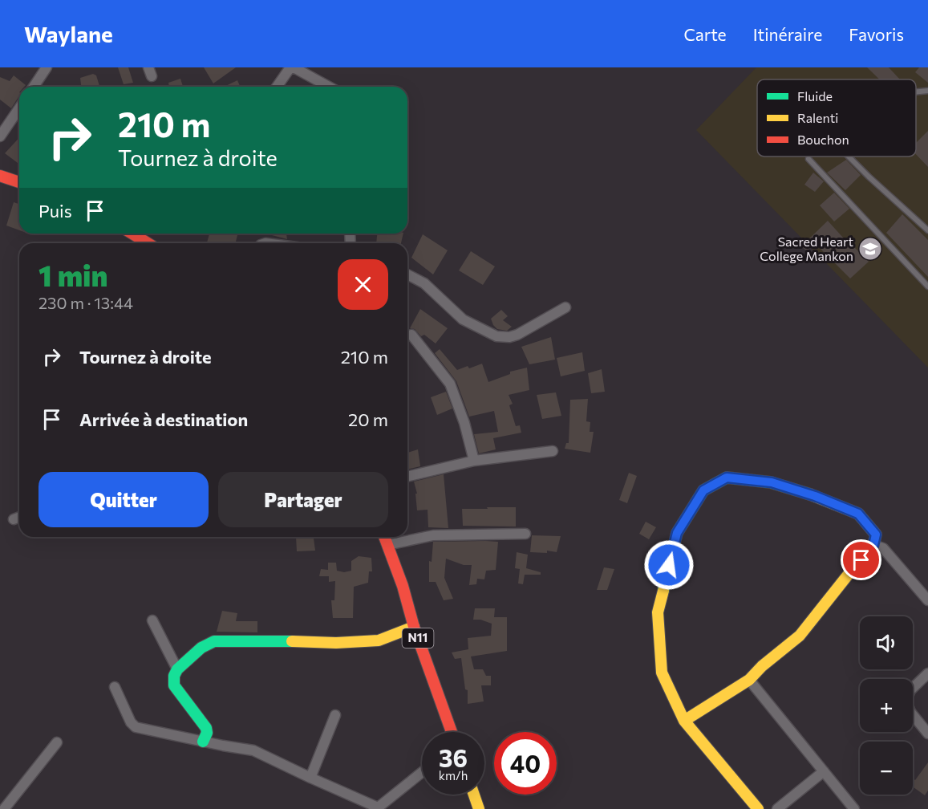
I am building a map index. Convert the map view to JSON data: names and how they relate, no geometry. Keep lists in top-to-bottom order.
{
  "streets": {
    "main road": ["N11"]
  },
  "places": {
    "school or university": ["Sacred Heart College Mankon"]
  },
  "legend": ["Fluide", "Ralenti", "Bouchon"],
  "page": {
    "header": "Waylane",
    "nav": ["Carte", "Itinéraire", "Favoris"],
    "turn": ["210 m", "Tournez à droite"],
    "then": "Puis",
    "heading": ["1 min", "230 m · 13:44"],
    "list": [
      {
        "name": "Tournez à droite",
        "value": "210 m"
      },
      {
        "name": "Arrivée à destination",
        "value": "20 m"
      }
    ],
    "buttons": ["Quitter", "Partager"],
    "map_buttons": ["+", "−"],
    "speed": "36 km/h",
    "limit": "40"
  }
}
